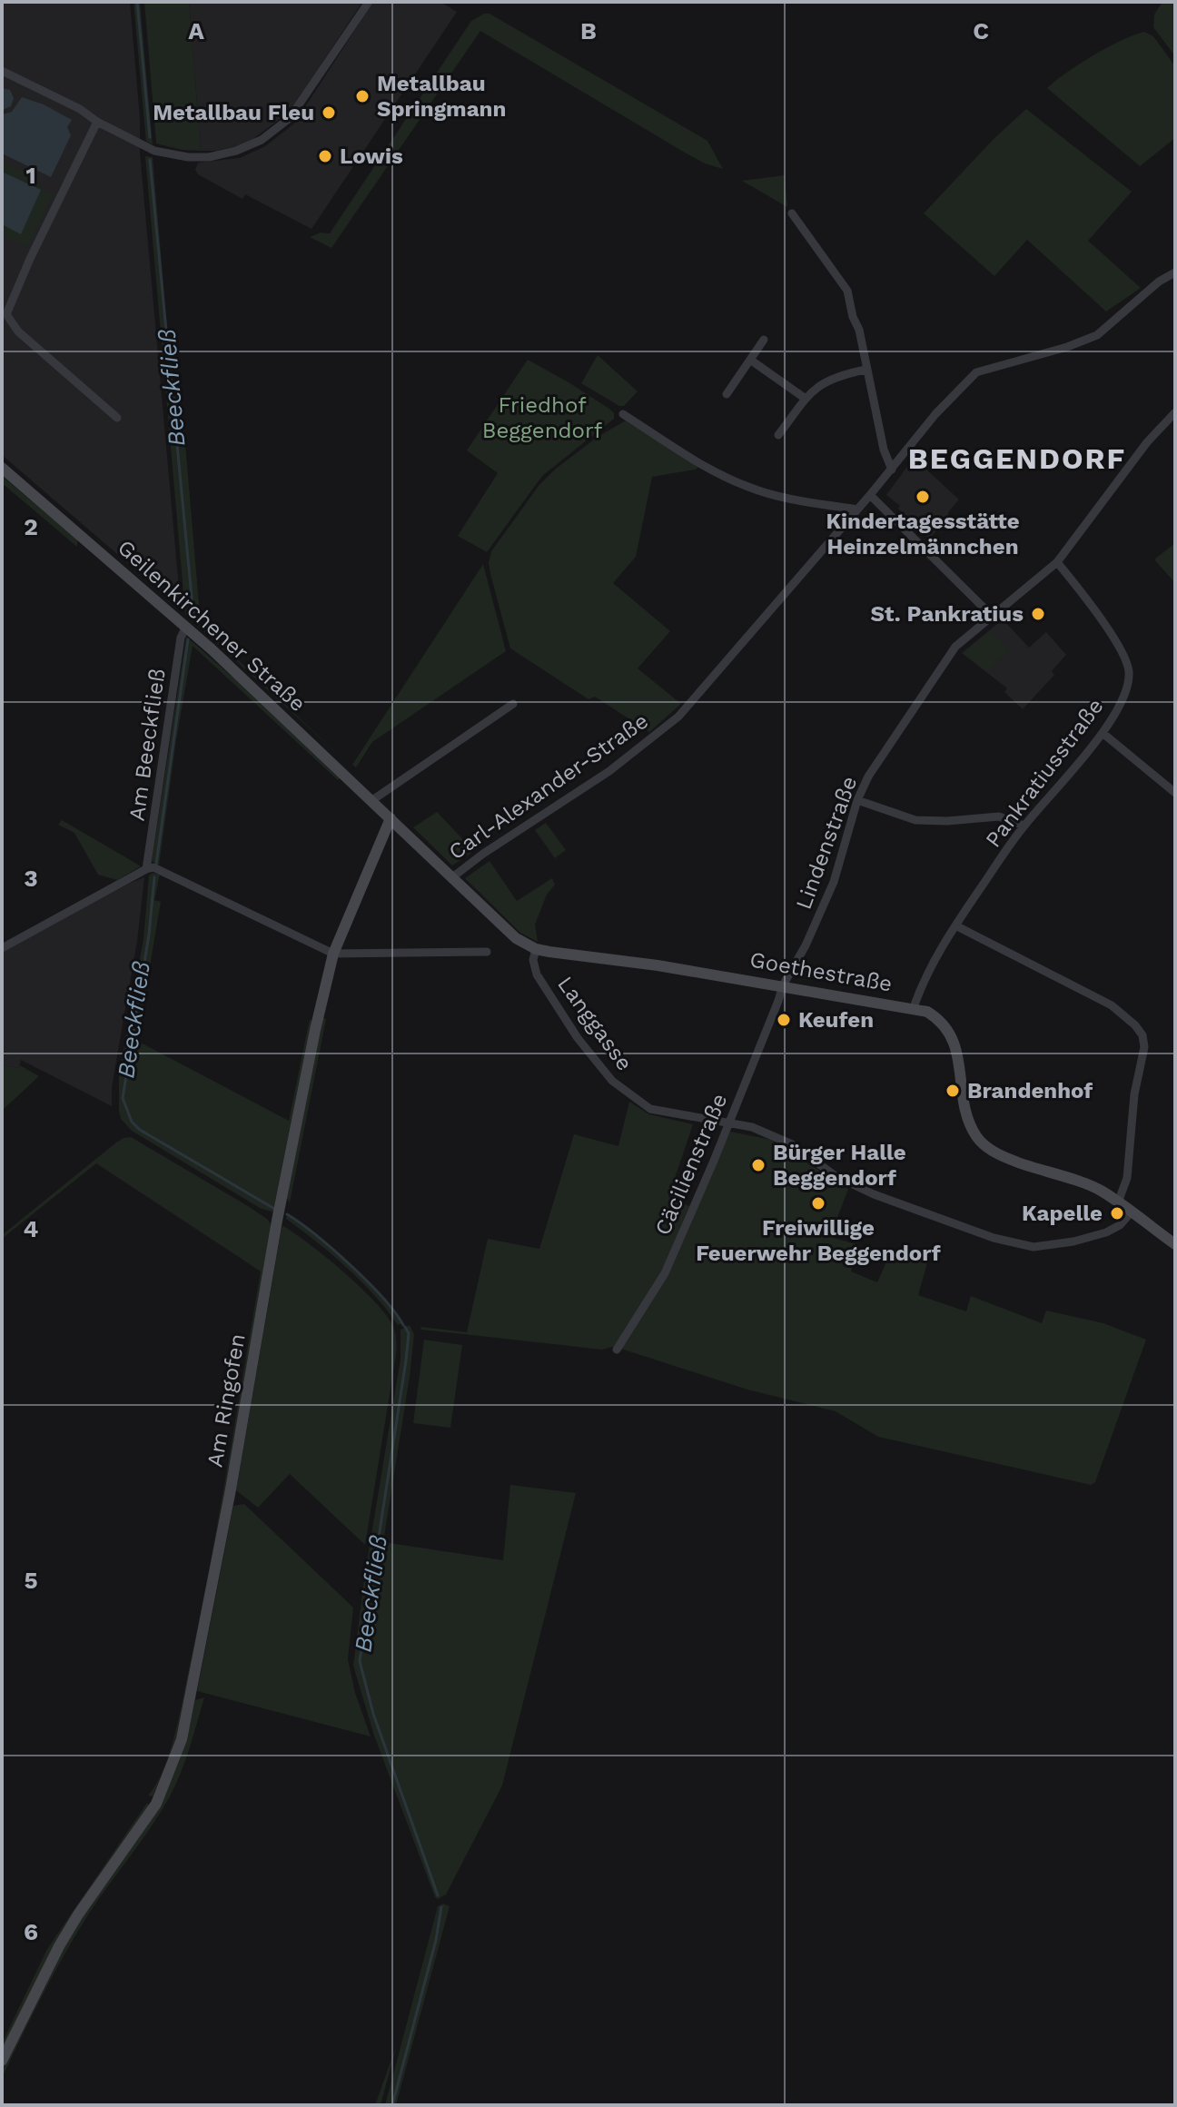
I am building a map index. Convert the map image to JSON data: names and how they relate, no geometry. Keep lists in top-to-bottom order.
{
  "streets": {
    "street": [
      "Geilenkirchener Straße",
      "Am Beeckfließ",
      "Pankratiusstraße",
      "Carl-Alexander-Straße",
      "Lindenstraße",
      "Goethestraße",
      "Langgasse",
      "Cäcilienstraße",
      "Am Ringofen"
    ]
  },
  "crossings": [
    ["Geilenkirchener Straße", "Am Beeckfließ"],
    ["Geilenkirchener Straße", "Goethestraße"],
    ["Geilenkirchener Straße", "Am Ringofen"],
    ["Pankratiusstraße", "Lindenstraße"],
    ["Pankratiusstraße", "Goethestraße"],
    ["Carl-Alexander-Straße", "Goethestraße"],
    ["Lindenstraße", "Goethestraße"],
    ["Lindenstraße", "Cäcilienstraße"],
    ["Goethestraße", "Langgasse"],
    ["Goethestraße", "Cäcilienstraße"],
    ["Goethestraße", "Am Ringofen"],
    ["Langgasse", "Cäcilienstraße"]
  ],
  "districts": ["BEGGENDORF"],
  "water": ["Beeckfließ"],
  "parks": ["Friedhof Beggendorf"],
  "places": [
    "Metallbau Springmann",
    "Metallbau Fleu",
    "Lowis",
    "Kindertagesstätte Heinzelmännchen",
    "St. Pankratius",
    "Keufen",
    "Brandenhof",
    "Bürger Halle Beggendorf",
    "Freiwillige Feuerwehr Beggendorf",
    "Kapelle"
  ],
  "grid": {
    "columns": ["A", "B", "C"],
    "rows": [
      "1",
      "2",
      "3",
      "4",
      "5",
      "6"
    ]
  }
}
